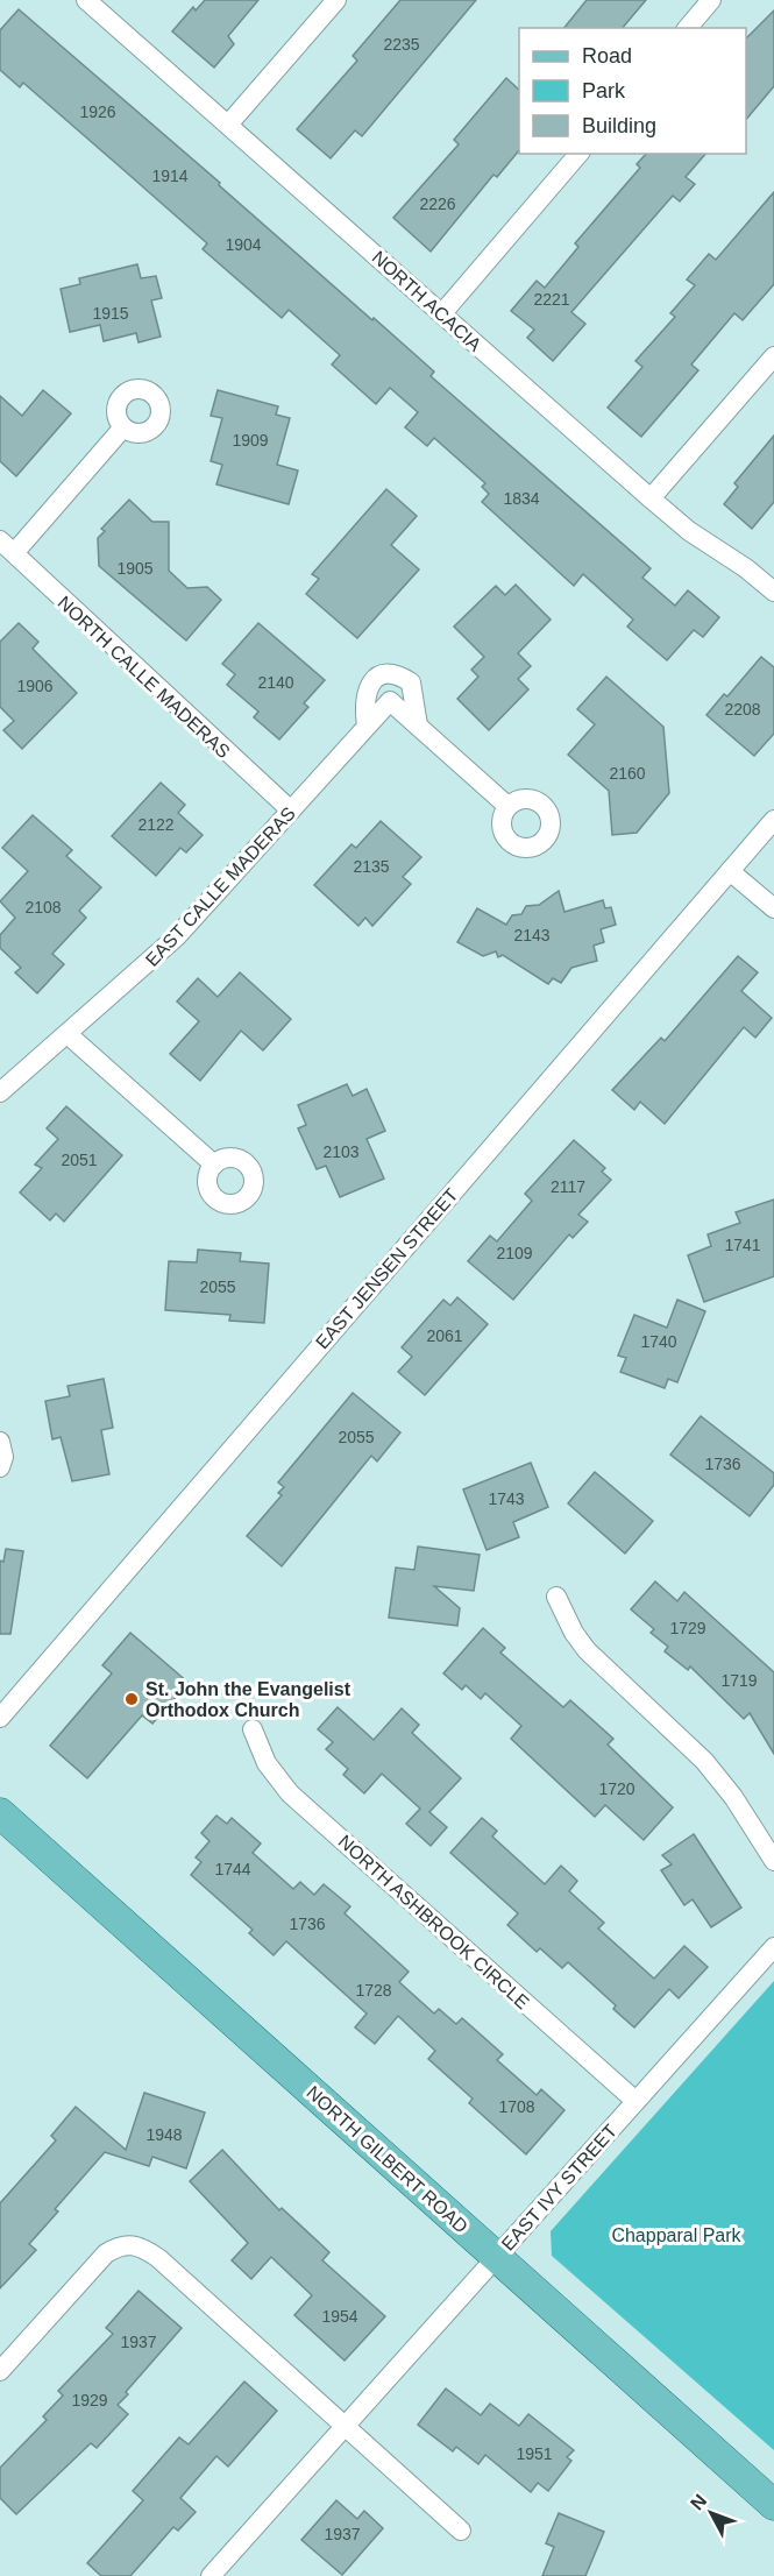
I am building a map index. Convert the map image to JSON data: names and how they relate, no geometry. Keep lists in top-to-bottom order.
{
  "streets": {
    "main road": ["NORTH GILBERT ROAD"],
    "street": [
      "NORTH ACACIA",
      "NORTH CALLE MADERAS",
      "EAST CALLE MADERAS",
      "EAST JENSEN STREET",
      "NORTH ASHBROOK CIRCLE",
      "EAST IVY STREET"
    ]
  },
  "crossings": [
    ["NORTH CALLE MADERAS", "EAST CALLE MADERAS"],
    ["NORTH ASHBROOK CIRCLE", "EAST IVY STREET"],
    ["NORTH GILBERT ROAD", "EAST IVY STREET"]
  ],
  "parks": ["Chapparal Park"],
  "places": ["St. John the Evangelist Orthodox Church"],
  "house_numbers": [
    "2235",
    "1926",
    "1914",
    "2226",
    "1904",
    "2221",
    "1915",
    "1909",
    "1834",
    "1905",
    "2140",
    "1906",
    "2208",
    "2160",
    "2122",
    "2135",
    "2108",
    "2143",
    "2103",
    "2051",
    "2117",
    "1741",
    "2109",
    "2055",
    "2061",
    "1740",
    "2055",
    "1736",
    "1743",
    "1729",
    "1719",
    "1720",
    "1744",
    "1736",
    "1728",
    "1708",
    "1948",
    "1954",
    "1937",
    "1929",
    "1951",
    "1937"
  ],
  "legend": ["Road", "Park", "Building"],
  "north": "top left"
}
